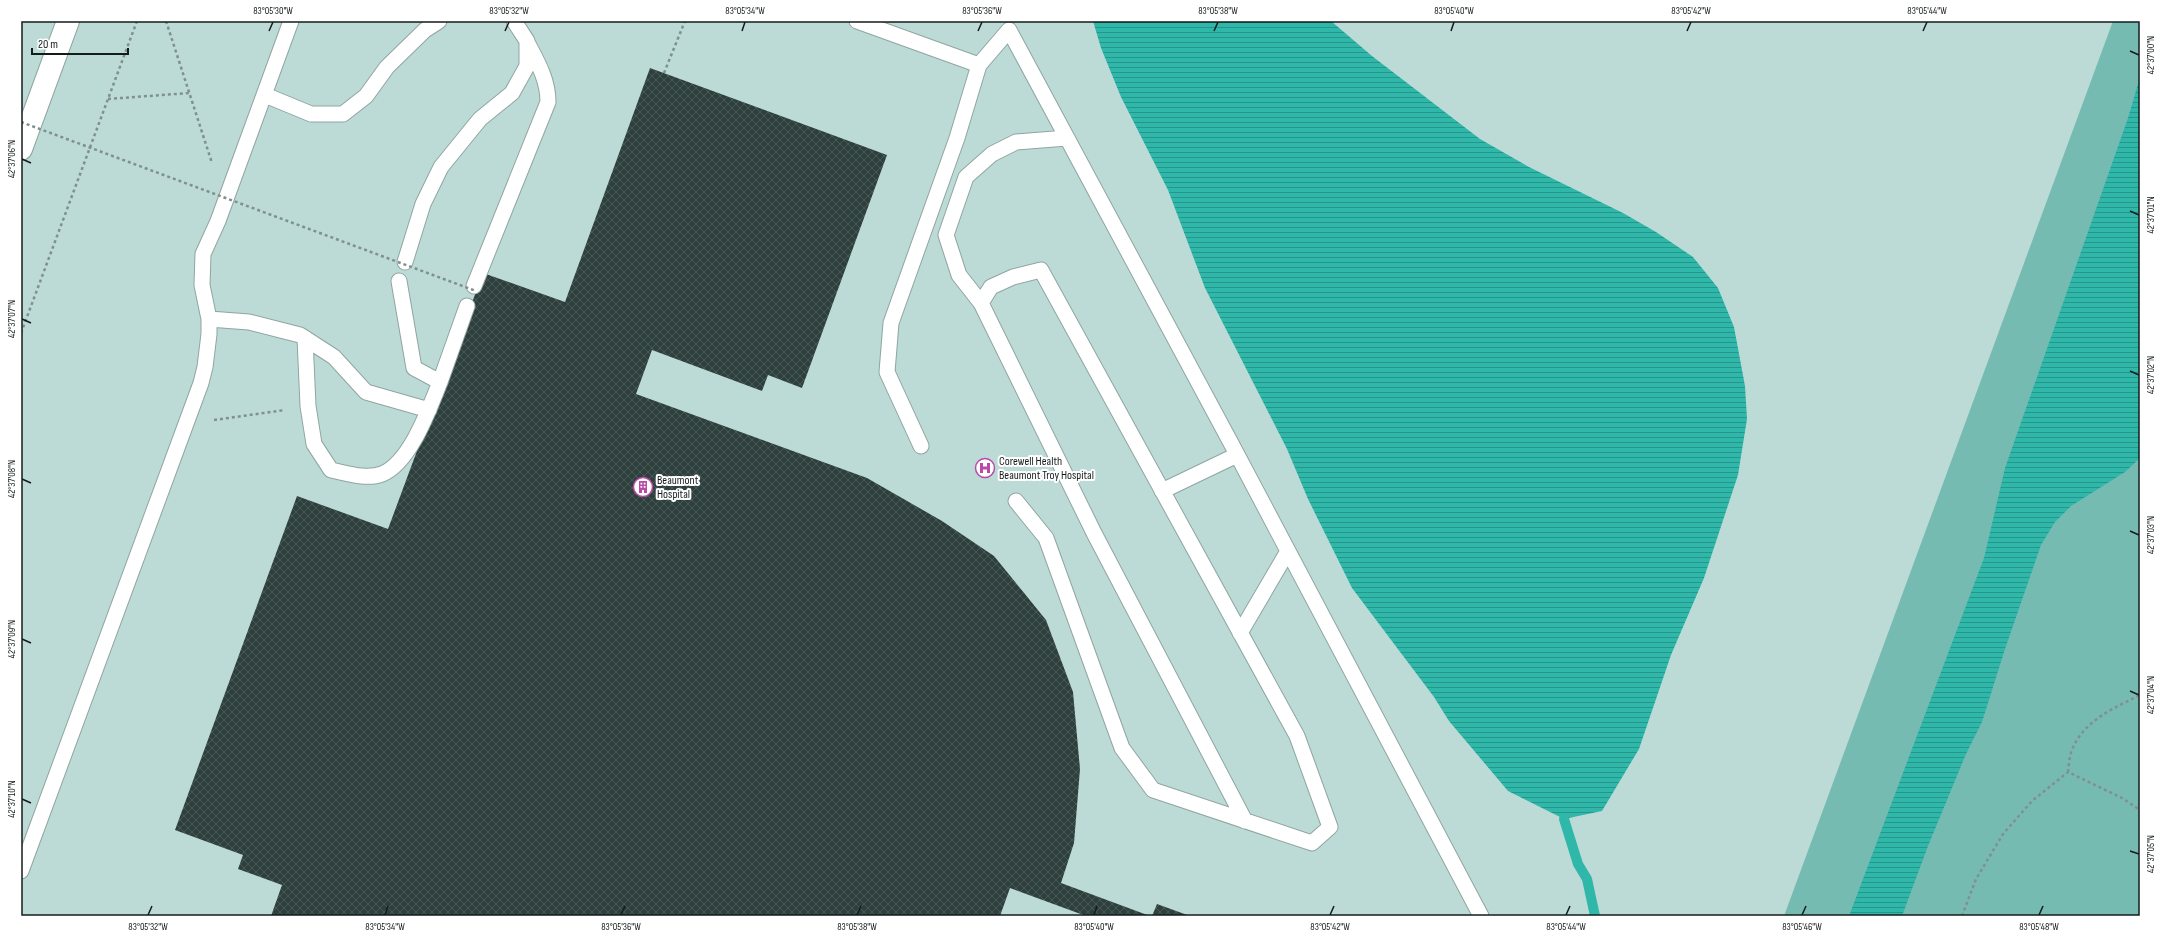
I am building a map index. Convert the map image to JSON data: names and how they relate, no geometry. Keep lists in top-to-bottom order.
{
  "places": {
    "hospital": ["Corewell Health Beaumont Troy Hospital"],
    "building": ["Beaumont Hospital"]
  },
  "scale_bar": "20 m",
  "coordinates": [
    "83°05'30\"W",
    "83°05'32\"W",
    "83°05'34\"W",
    "83°05'36\"W",
    "83°05'38\"W",
    "83°05'40\"W",
    "83°05'42\"W",
    "83°05'44\"W",
    "42°37'00\"N",
    "42°37'06\"N",
    "42°37'01\"N",
    "42°37'07\"N",
    "42°37'02\"N",
    "42°37'08\"N",
    "42°37'03\"N",
    "42°37'09\"N",
    "42°37'04\"N",
    "42°37'10\"N",
    "42°37'05\"N",
    "83°05'46\"W",
    "83°05'48\"W"
  ]
}
